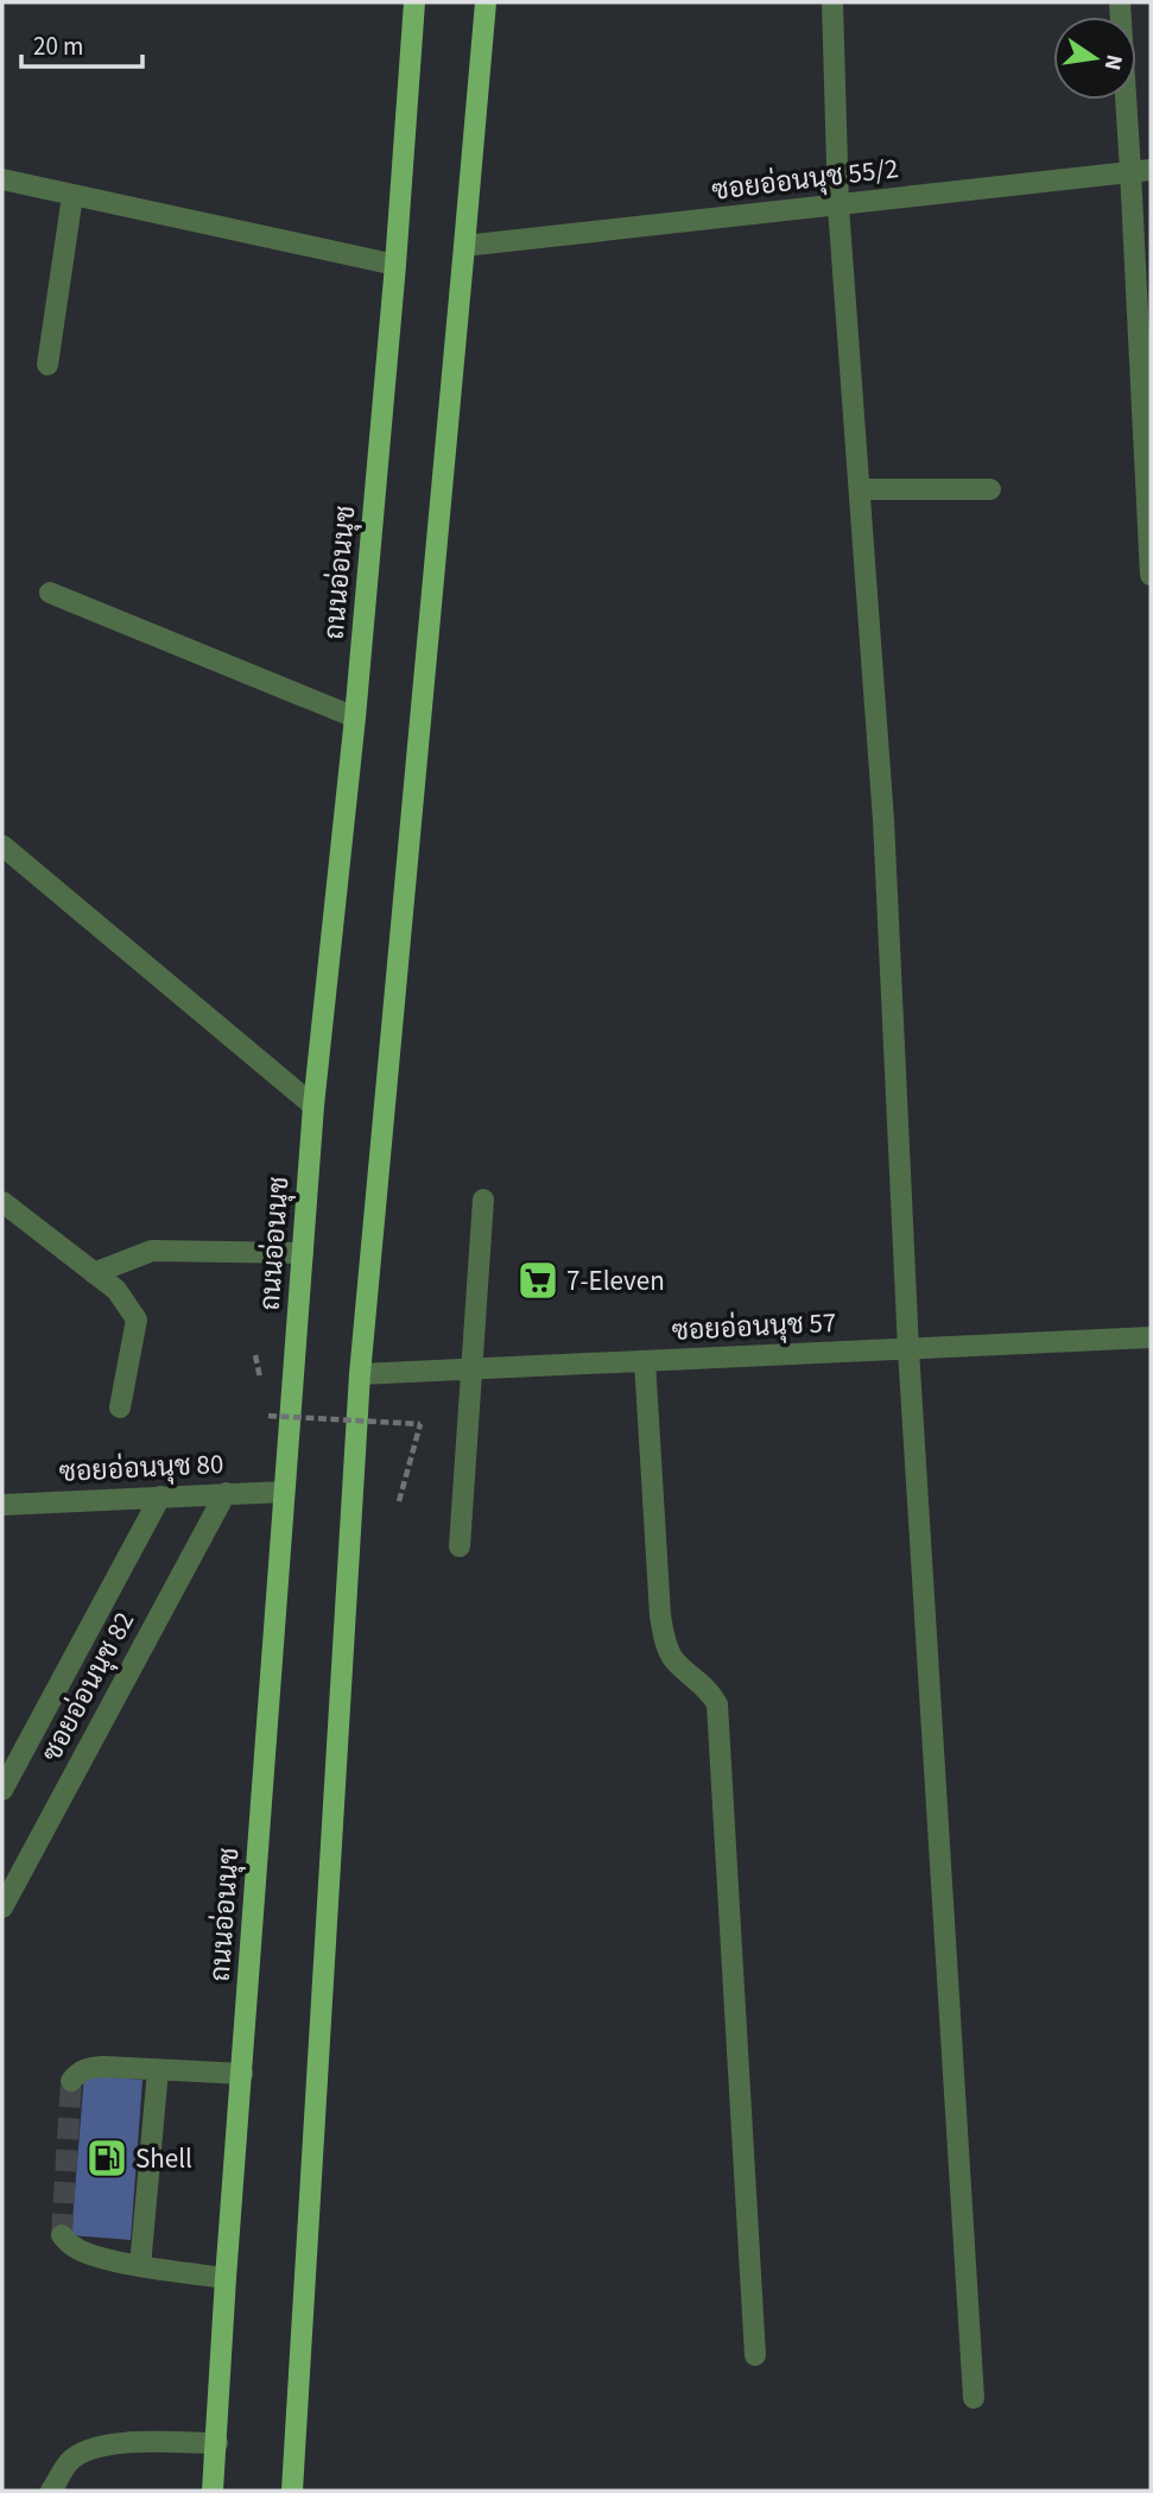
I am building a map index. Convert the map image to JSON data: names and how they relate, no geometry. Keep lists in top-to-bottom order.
{
  "streets": {
    "main road": ["ถนนอ่อนนุช"],
    "street": [
      "ซอยอ่อนนุช 55/2",
      "ซอยอ่อนนุช 57",
      "ซอยอ่อนนุช 80",
      "ซอยอ่อนนุช 82"
    ]
  },
  "crossings": [
    ["ถนนอ่อนนุช", "ซอยอ่อนนุช 80"],
    ["ซอยอ่อนนุช 80", "ซอยอ่อนนุช 82"]
  ],
  "places": {
    "supermarket": ["7-Eleven"],
    "fuel station": ["Shell"]
  },
  "scale_bar": "20 m",
  "north": "right"
}
